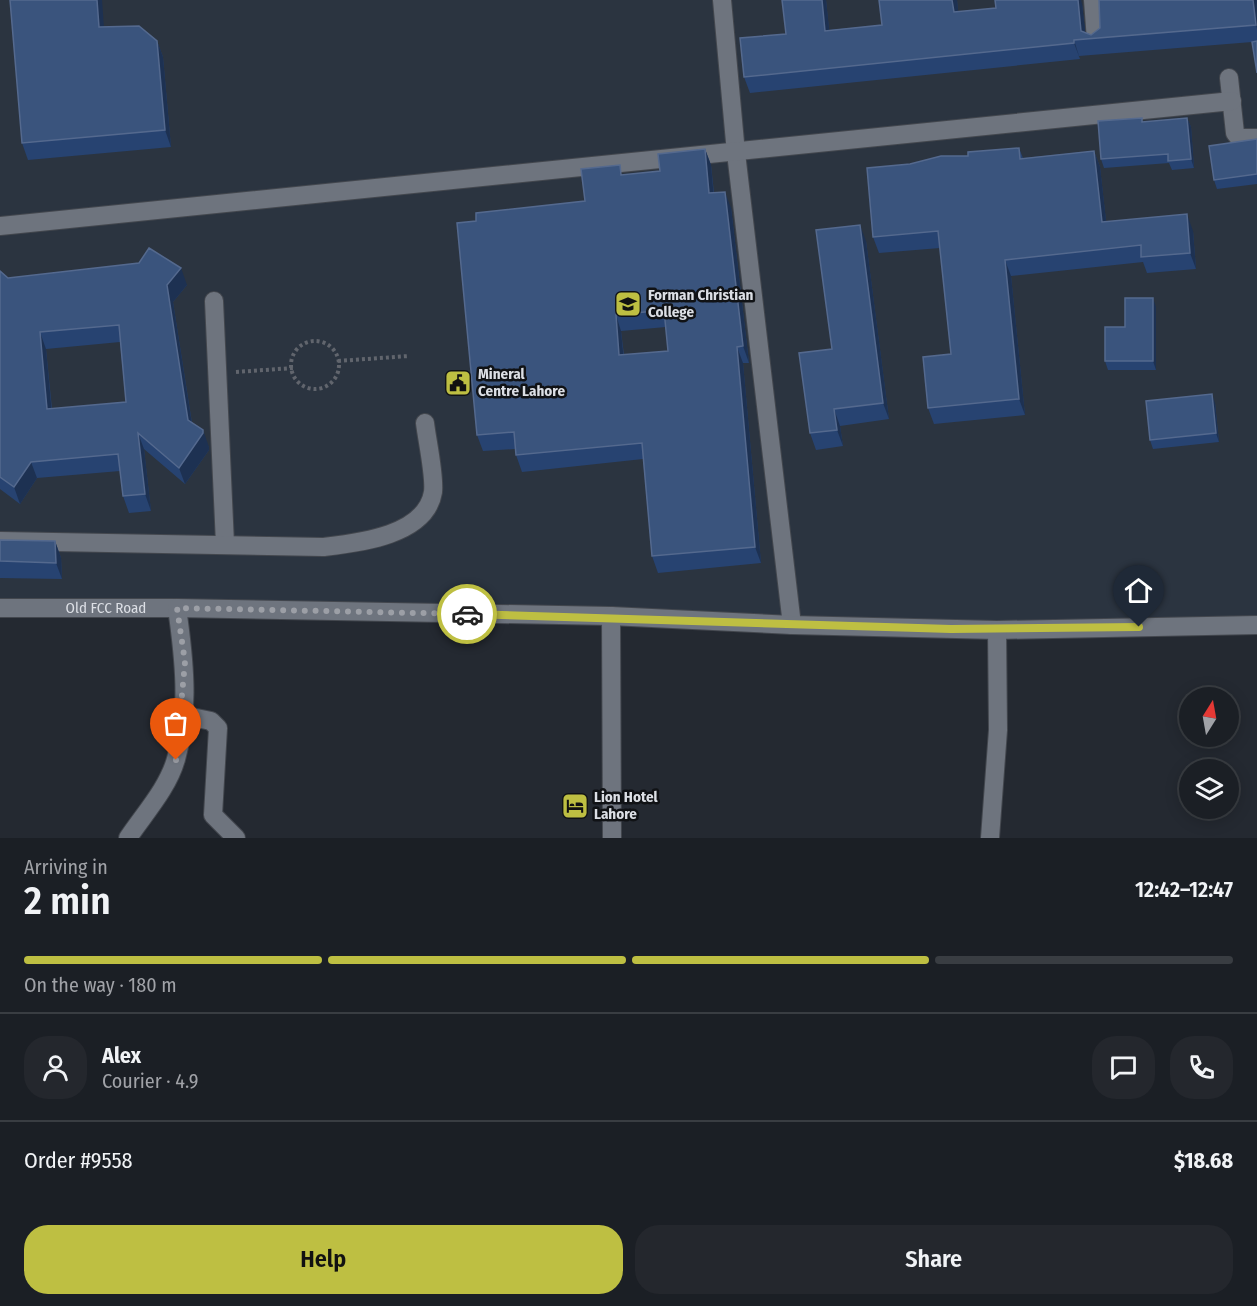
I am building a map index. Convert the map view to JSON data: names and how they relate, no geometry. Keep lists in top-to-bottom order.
{
  "streets": {
    "street": ["Old FCC Road"]
  },
  "places": {
    "school or university": ["Forman Christian College"],
    "public building": ["Mineral Centre Lahore"],
    "hotel": ["Lion Hotel Lahore"]
  },
  "north": "top",
  "page": {
    "heading": ["2 min", "Arriving in", "12:42–12:47"],
    "panel": [
      "Alex",
      "Courier · 4.9",
      "Order #9558",
      "$18.68"
    ],
    "bar": "On the way · 180 m",
    "buttons": ["Help", "Share"]
  }
}
